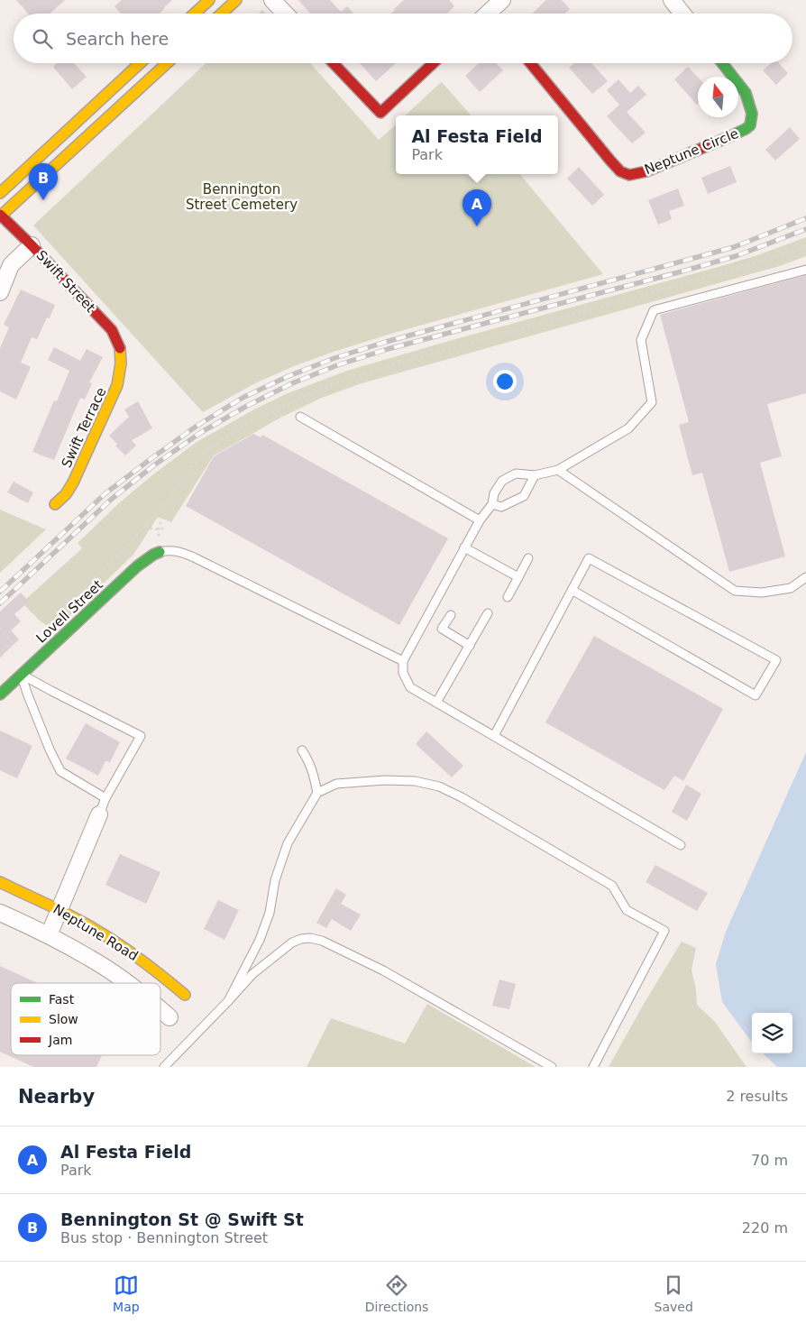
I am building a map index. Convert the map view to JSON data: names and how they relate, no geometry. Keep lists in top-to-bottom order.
{
  "streets": {
    "street": [
      "Neptune Circle",
      "Swift Street",
      "Swift Terrace",
      "Lovell Street",
      "Neptune Road"
    ]
  },
  "crossings": [
    ["Swift Street", "Swift Terrace"]
  ],
  "parks": ["Bennington Street Cemetery"],
  "legend": ["Fast", "Slow", "Jam"],
  "north": "top",
  "page": {
    "search": "Search here",
    "popup": ["Al Festa Field", "Park"],
    "pins": ["B", "A"],
    "heading": ["Nearby", "2 results"],
    "list": [
      {
        "mark": "A",
        "name": "Al Festa Field",
        "note": "Park",
        "value": "70 m"
      },
      {
        "mark": "B",
        "name": "Bennington St @ Swift St",
        "note": "Bus stop · Bennington Street",
        "value": "220 m"
      }
    ],
    "nav": ["Map", "Directions", "Saved"]
  }
}
